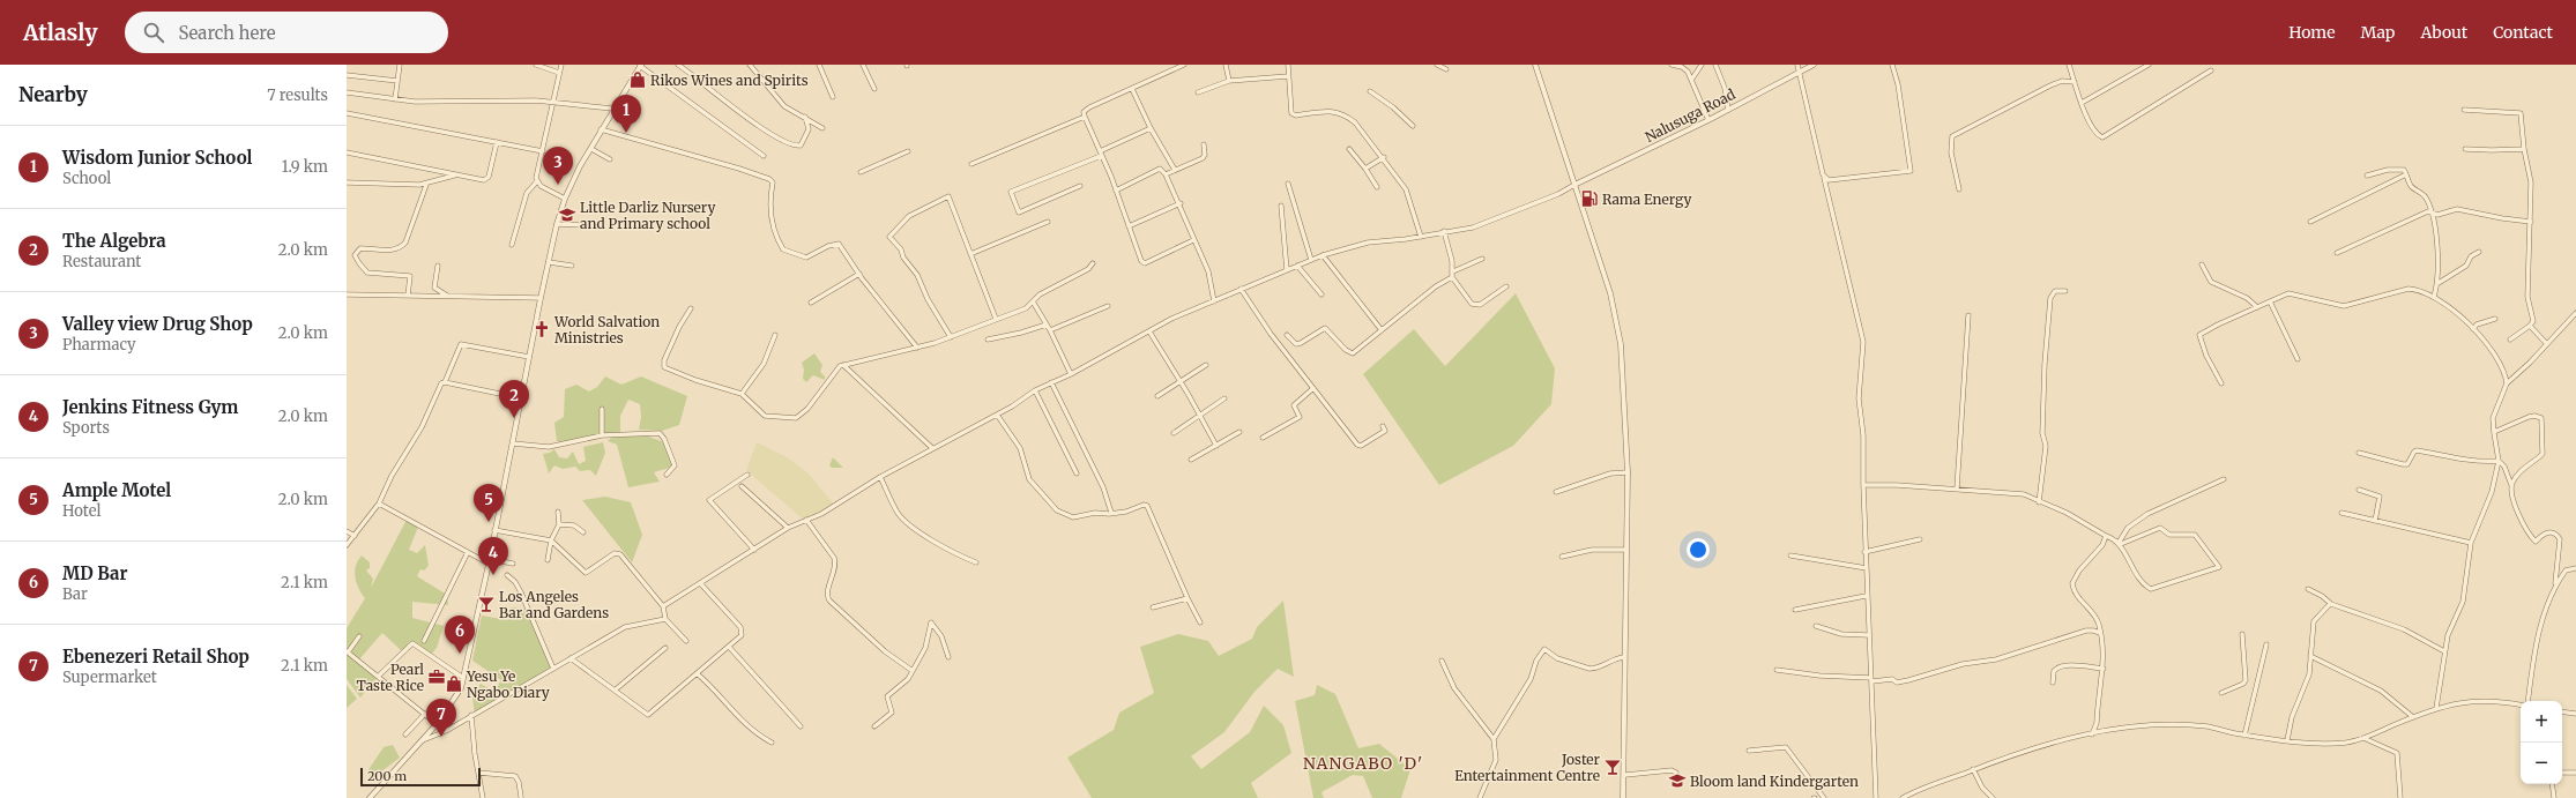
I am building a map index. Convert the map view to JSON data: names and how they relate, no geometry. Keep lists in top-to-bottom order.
{
  "streets": {
    "street": ["Nalusuga Road"]
  },
  "districts": ["NANGABO 'D'"],
  "places": {
    "shop": ["Rikos Wines and Spirits", "Yesu Ye Ngabo Diary"],
    "fuel station": ["Rama Energy"],
    "school or university": ["Little Darliz Nursery and Primary school", "Bloom land Kindergarten"],
    "church": ["World Salvation Ministries"],
    "bar": ["Los Angeles Bar and Gardens", "Joster Entertainment Centre"],
    "office": ["Pearl Taste Rice"]
  },
  "scale_bar": "200 m",
  "page": {
    "header": "Atlasly",
    "search": "Search here",
    "nav": [
      "Home",
      "Map",
      "About",
      "Contact"
    ],
    "heading": ["Nearby", "7 results"],
    "pins": [
      "1",
      "3",
      "2",
      "5",
      "4",
      "6",
      "7"
    ],
    "list": [
      {
        "mark": "1",
        "name": "Wisdom Junior School",
        "note": "School",
        "value": "1.9 km"
      },
      {
        "mark": "2",
        "name": "The Algebra",
        "note": "Restaurant",
        "value": "2.0 km"
      },
      {
        "mark": "3",
        "name": "Valley view Drug Shop",
        "note": "Pharmacy",
        "value": "2.0 km"
      },
      {
        "mark": "4",
        "name": "Jenkins Fitness Gym",
        "note": "Sports",
        "value": "2.0 km"
      },
      {
        "mark": "5",
        "name": "Ample Motel",
        "note": "Hotel",
        "value": "2.0 km"
      },
      {
        "mark": "6",
        "name": "MD Bar",
        "note": "Bar",
        "value": "2.1 km"
      },
      {
        "mark": "7",
        "name": "Ebenezeri Retail Shop",
        "note": "Supermarket",
        "value": "2.1 km"
      }
    ],
    "map_buttons": ["+", "−"],
    "scale": "200 m"
  }
}
